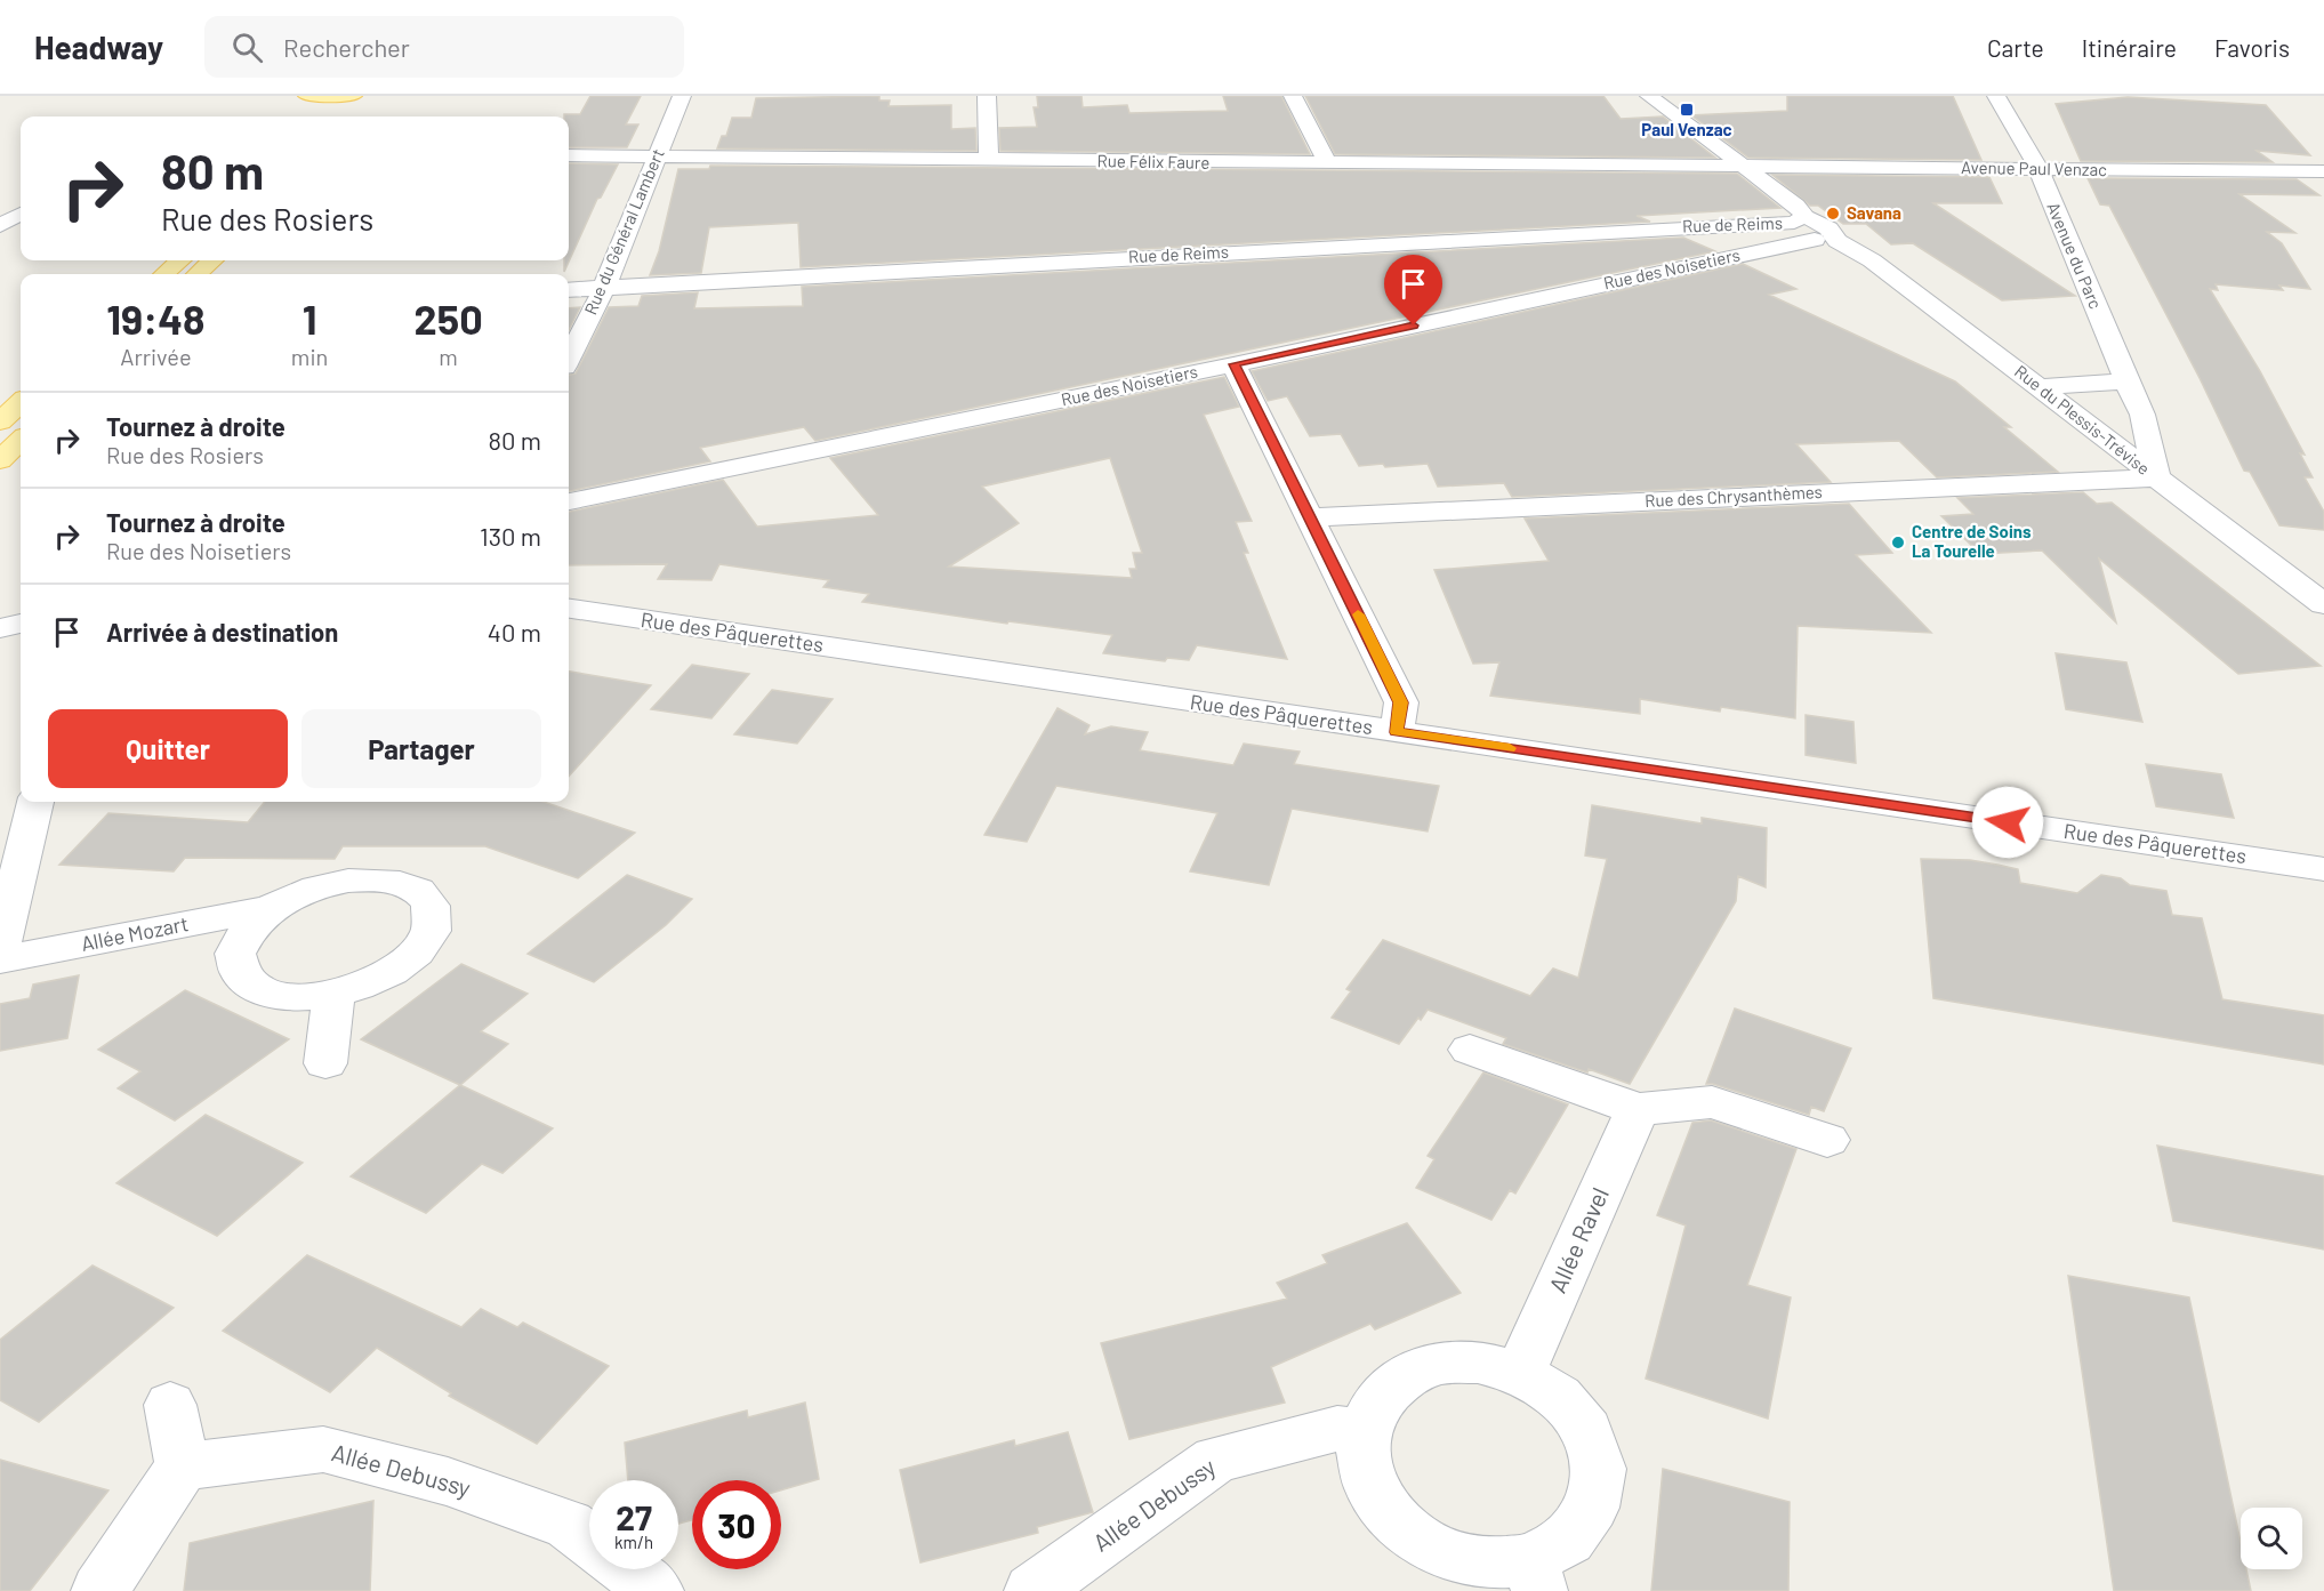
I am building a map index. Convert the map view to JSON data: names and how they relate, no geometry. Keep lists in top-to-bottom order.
{
  "streets": {
    "street": [
      "Rue Félix Faure",
      "Avenue Paul Venzac",
      "Rue de Reims",
      "Rue du Général Lambert",
      "Avenue du Parc",
      "Rue des Noisetiers",
      "Rue du Plessis-Trévise",
      "Rue des Chrysanthèmes",
      "Rue des Pâquerettes",
      "Allée Mozart",
      "Allée Ravel",
      "Allée Debussy"
    ]
  },
  "crossings": [
    ["Rue Félix Faure", "Avenue Paul Venzac"],
    ["Rue Félix Faure", "Rue du Général Lambert"],
    ["Rue Félix Faure", "Rue du Plessis-Trévise"],
    ["Avenue Paul Venzac", "Avenue du Parc"],
    ["Avenue Paul Venzac", "Rue du Plessis-Trévise"],
    ["Rue de Reims", "Rue du Général Lambert"],
    ["Rue de Reims", "Rue des Noisetiers"],
    ["Rue de Reims", "Rue du Plessis-Trévise"],
    ["Avenue du Parc", "Rue du Plessis-Trévise"],
    ["Avenue du Parc", "Rue des Chrysanthèmes"],
    ["Rue des Noisetiers", "Rue du Plessis-Trévise"],
    ["Rue du Plessis-Trévise", "Rue des Chrysanthèmes"],
    ["Allée Ravel", "Allée Debussy"]
  ],
  "places": {
    "transit": ["Paul Venzac"],
    "other": ["Savana", "Centre de Soins La Tourelle"]
  },
  "page": {
    "header": "Headway",
    "search": "Rechercher",
    "nav": ["Carte", "Itinéraire", "Favoris"],
    "turn": ["80 m", "Rue des Rosiers"],
    "eta": [
      "19:48",
      "Arrivée",
      "1",
      "min",
      "250",
      "m"
    ],
    "list": [
      {
        "name": "Tournez à droite",
        "note": "Rue des Rosiers",
        "value": "80 m"
      },
      {
        "name": "Tournez à droite",
        "note": "Rue des Noisetiers",
        "value": "130 m"
      },
      {
        "name": "Arrivée à destination",
        "value": "40 m"
      }
    ],
    "buttons": ["Quitter", "Partager"],
    "speed": "27 km/h",
    "limit": "30"
  }
}
